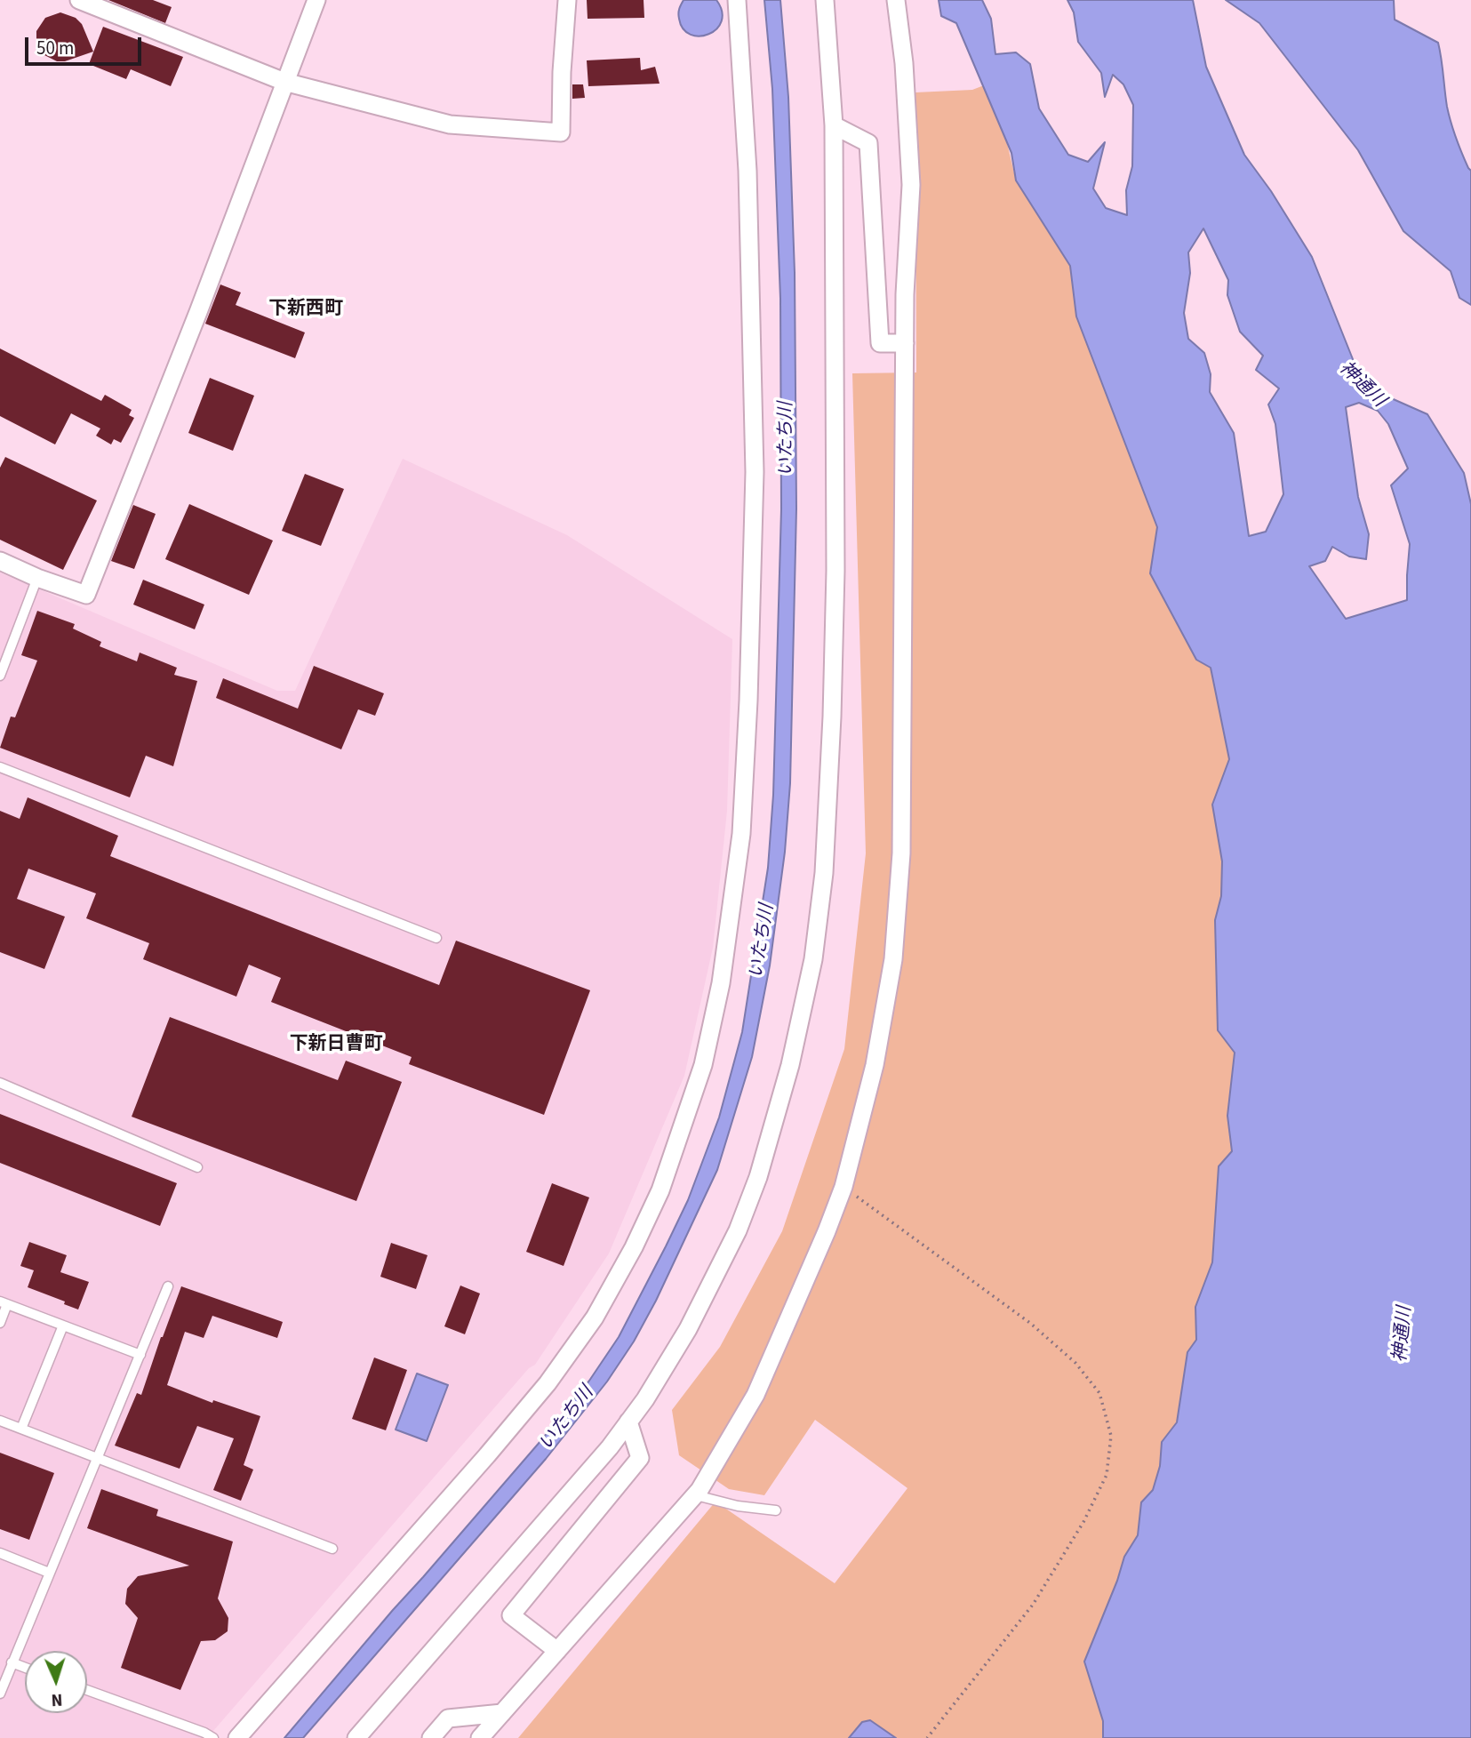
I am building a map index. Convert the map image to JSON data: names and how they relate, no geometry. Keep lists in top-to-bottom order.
{
  "districts": ["下新西町", "下新日曹町"],
  "water": ["神通川", "いたち川"],
  "scale_bar": "50 m",
  "north": "bottom"
}
